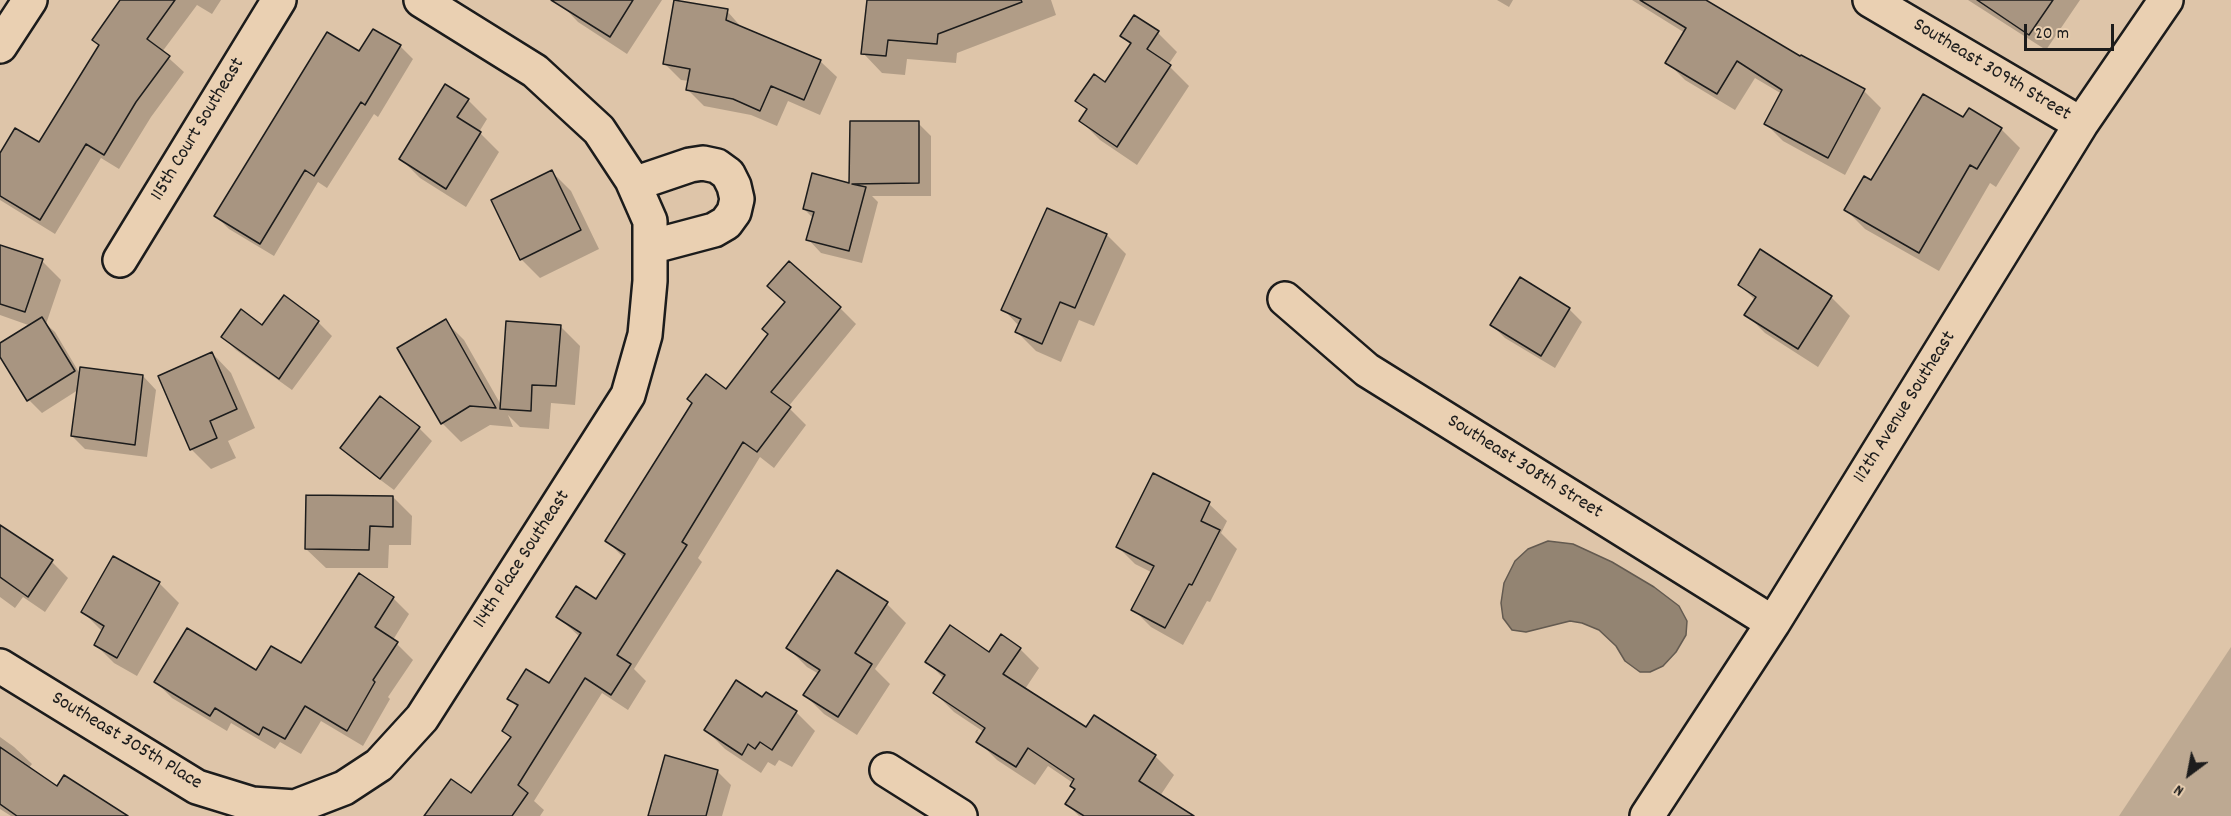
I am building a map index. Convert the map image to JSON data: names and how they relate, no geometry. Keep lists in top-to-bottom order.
{
  "streets": {
    "street": [
      "Southeast 309th Street",
      "115th Court Southeast",
      "112th Avenue Southeast",
      "Southeast 308th Street",
      "114th Place Southeast",
      "Southeast 305th Place"
    ]
  },
  "crossings": [
    ["Southeast 309th Street", "112th Avenue Southeast"],
    ["112th Avenue Southeast", "Southeast 308th Street"],
    ["114th Place Southeast", "Southeast 305th Place"]
  ],
  "scale_bar": "20 m",
  "north": "bottom left"
}
